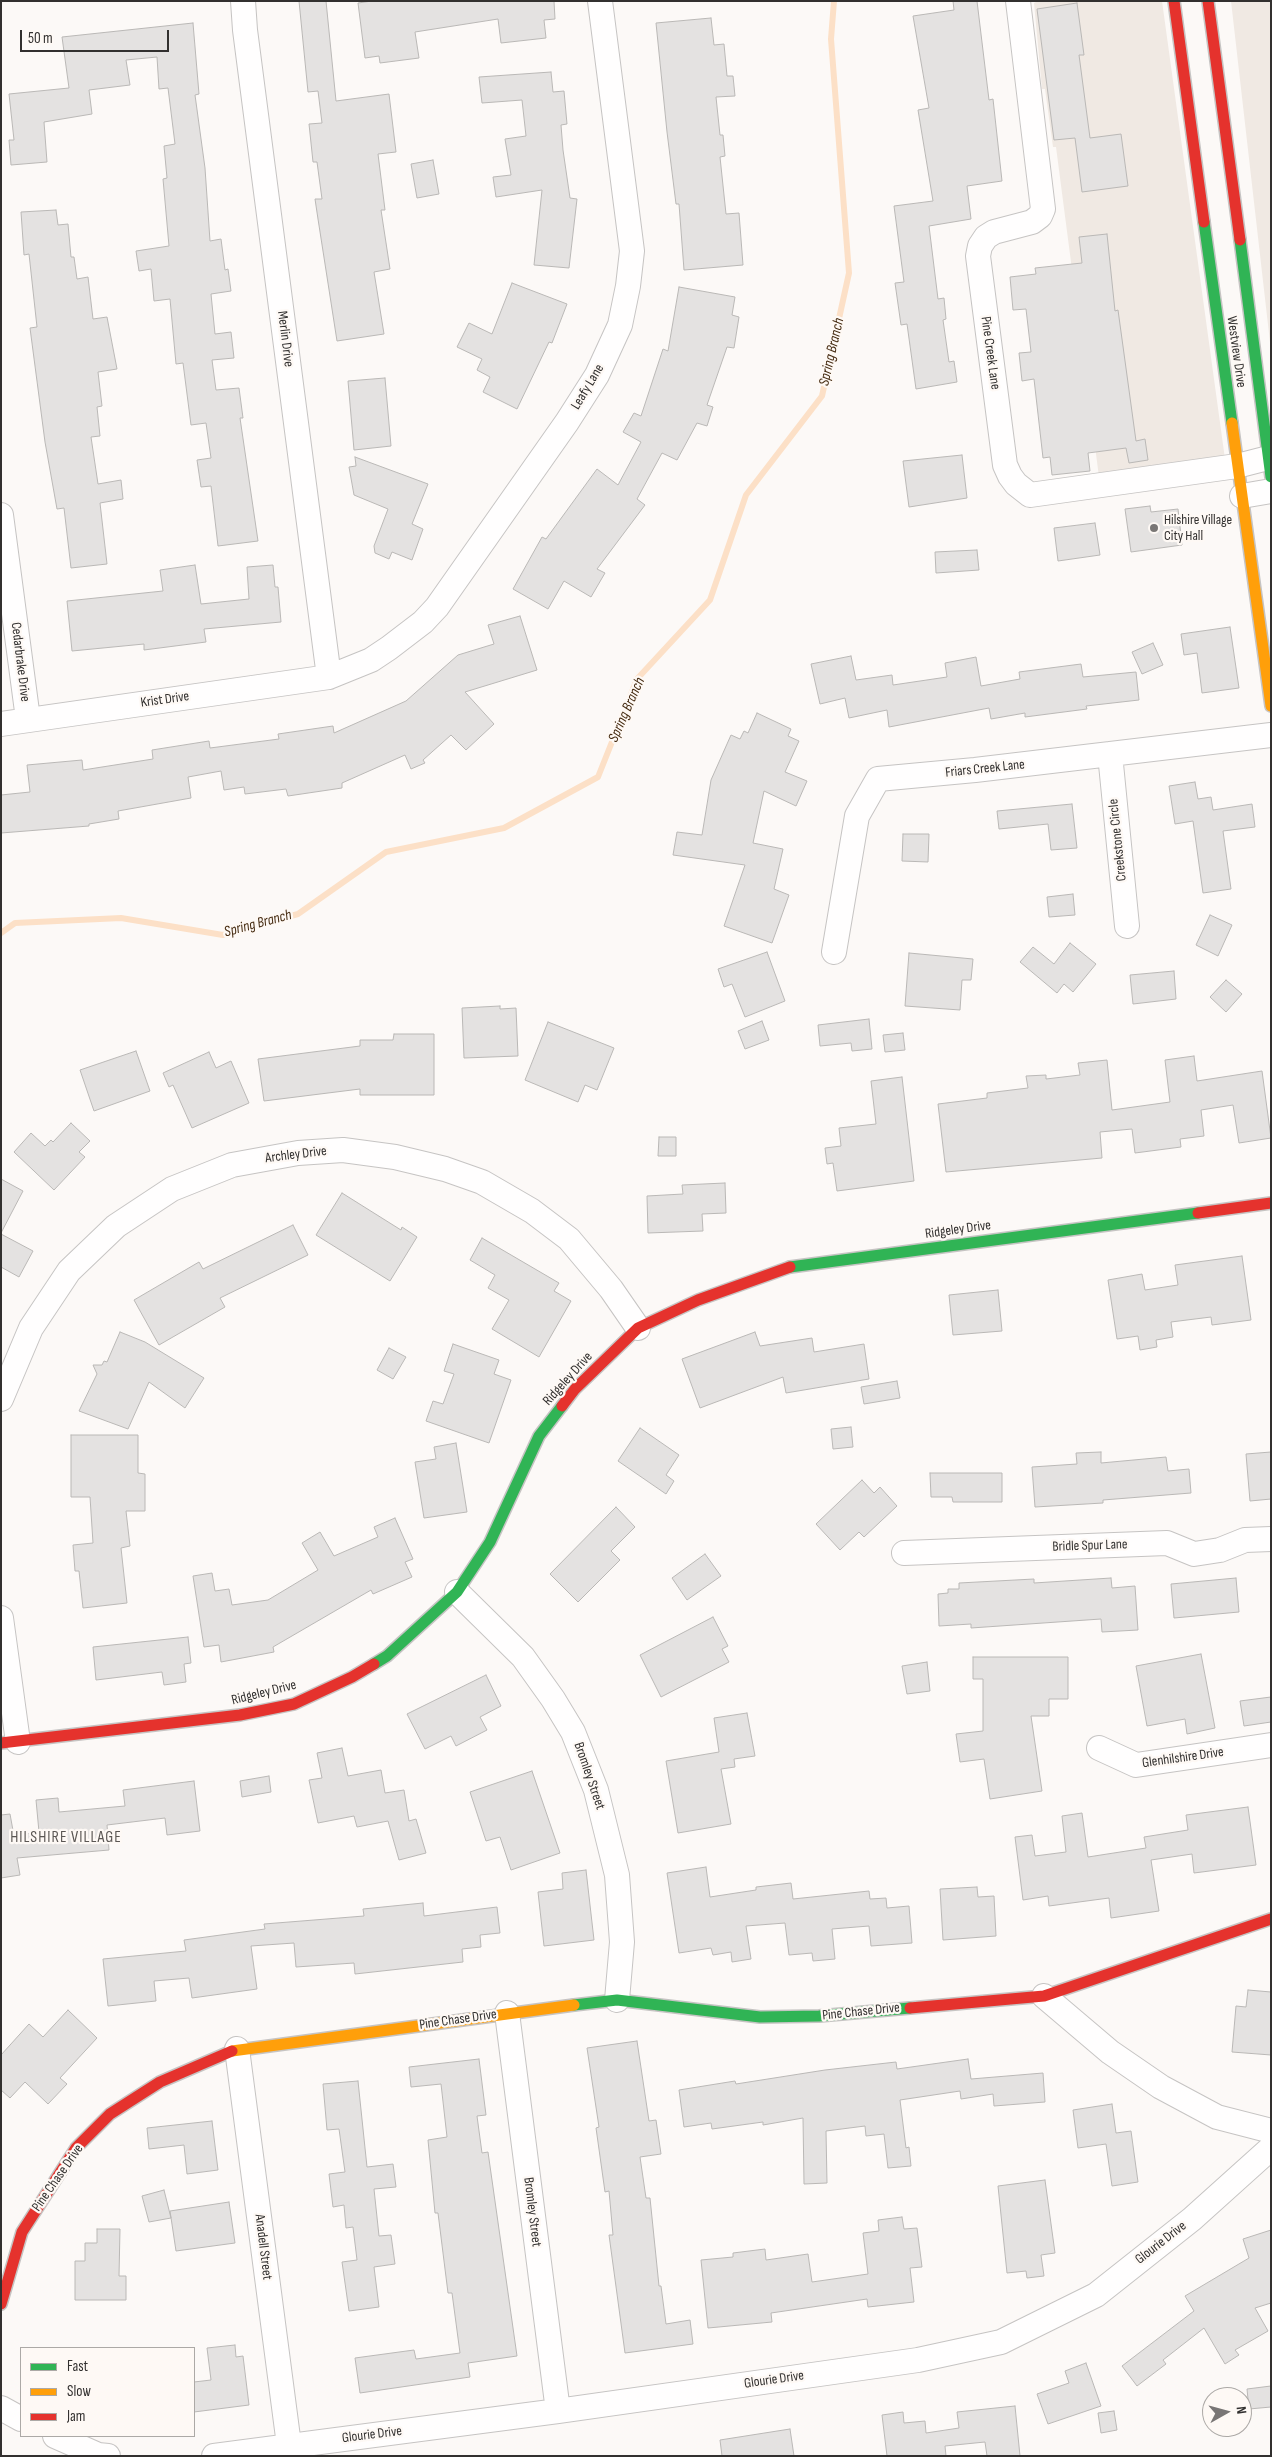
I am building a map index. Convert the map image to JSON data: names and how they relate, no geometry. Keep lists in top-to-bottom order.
{
  "streets": {
    "street": [
      "Merlin Drive",
      "Westview Drive",
      "Pine Creek Lane",
      "Leafy Lane",
      "Cedarbrake Drive",
      "Krist Drive",
      "Friars Creek Lane",
      "Creekstone Circle",
      "Archley Drive",
      "Ridgeley Drive",
      "Bridle Spur Lane",
      "Glenhilshire Drive",
      "Bromley Street",
      "Pine Chase Drive",
      "Glourie Drive",
      "Anadell Street"
    ]
  },
  "crossings": [
    ["Merlin Drive", "Leafy Lane"],
    ["Merlin Drive", "Krist Drive"],
    ["Westview Drive", "Pine Creek Lane"],
    ["Leafy Lane", "Krist Drive"],
    ["Cedarbrake Drive", "Krist Drive"],
    ["Friars Creek Lane", "Creekstone Circle"],
    ["Archley Drive", "Ridgeley Drive"],
    ["Ridgeley Drive", "Bromley Street"],
    ["Bromley Street", "Pine Chase Drive"],
    ["Bromley Street", "Glourie Drive"],
    ["Pine Chase Drive", "Anadell Street"],
    ["Glourie Drive", "Anadell Street"]
  ],
  "districts": ["HILSHIRE VILLAGE"],
  "water": ["Spring Branch"],
  "places": ["Hilshire Village City Hall"],
  "legend": ["Fast", "Slow", "Jam"],
  "scale_bar": "50 m",
  "north": "right"
}
